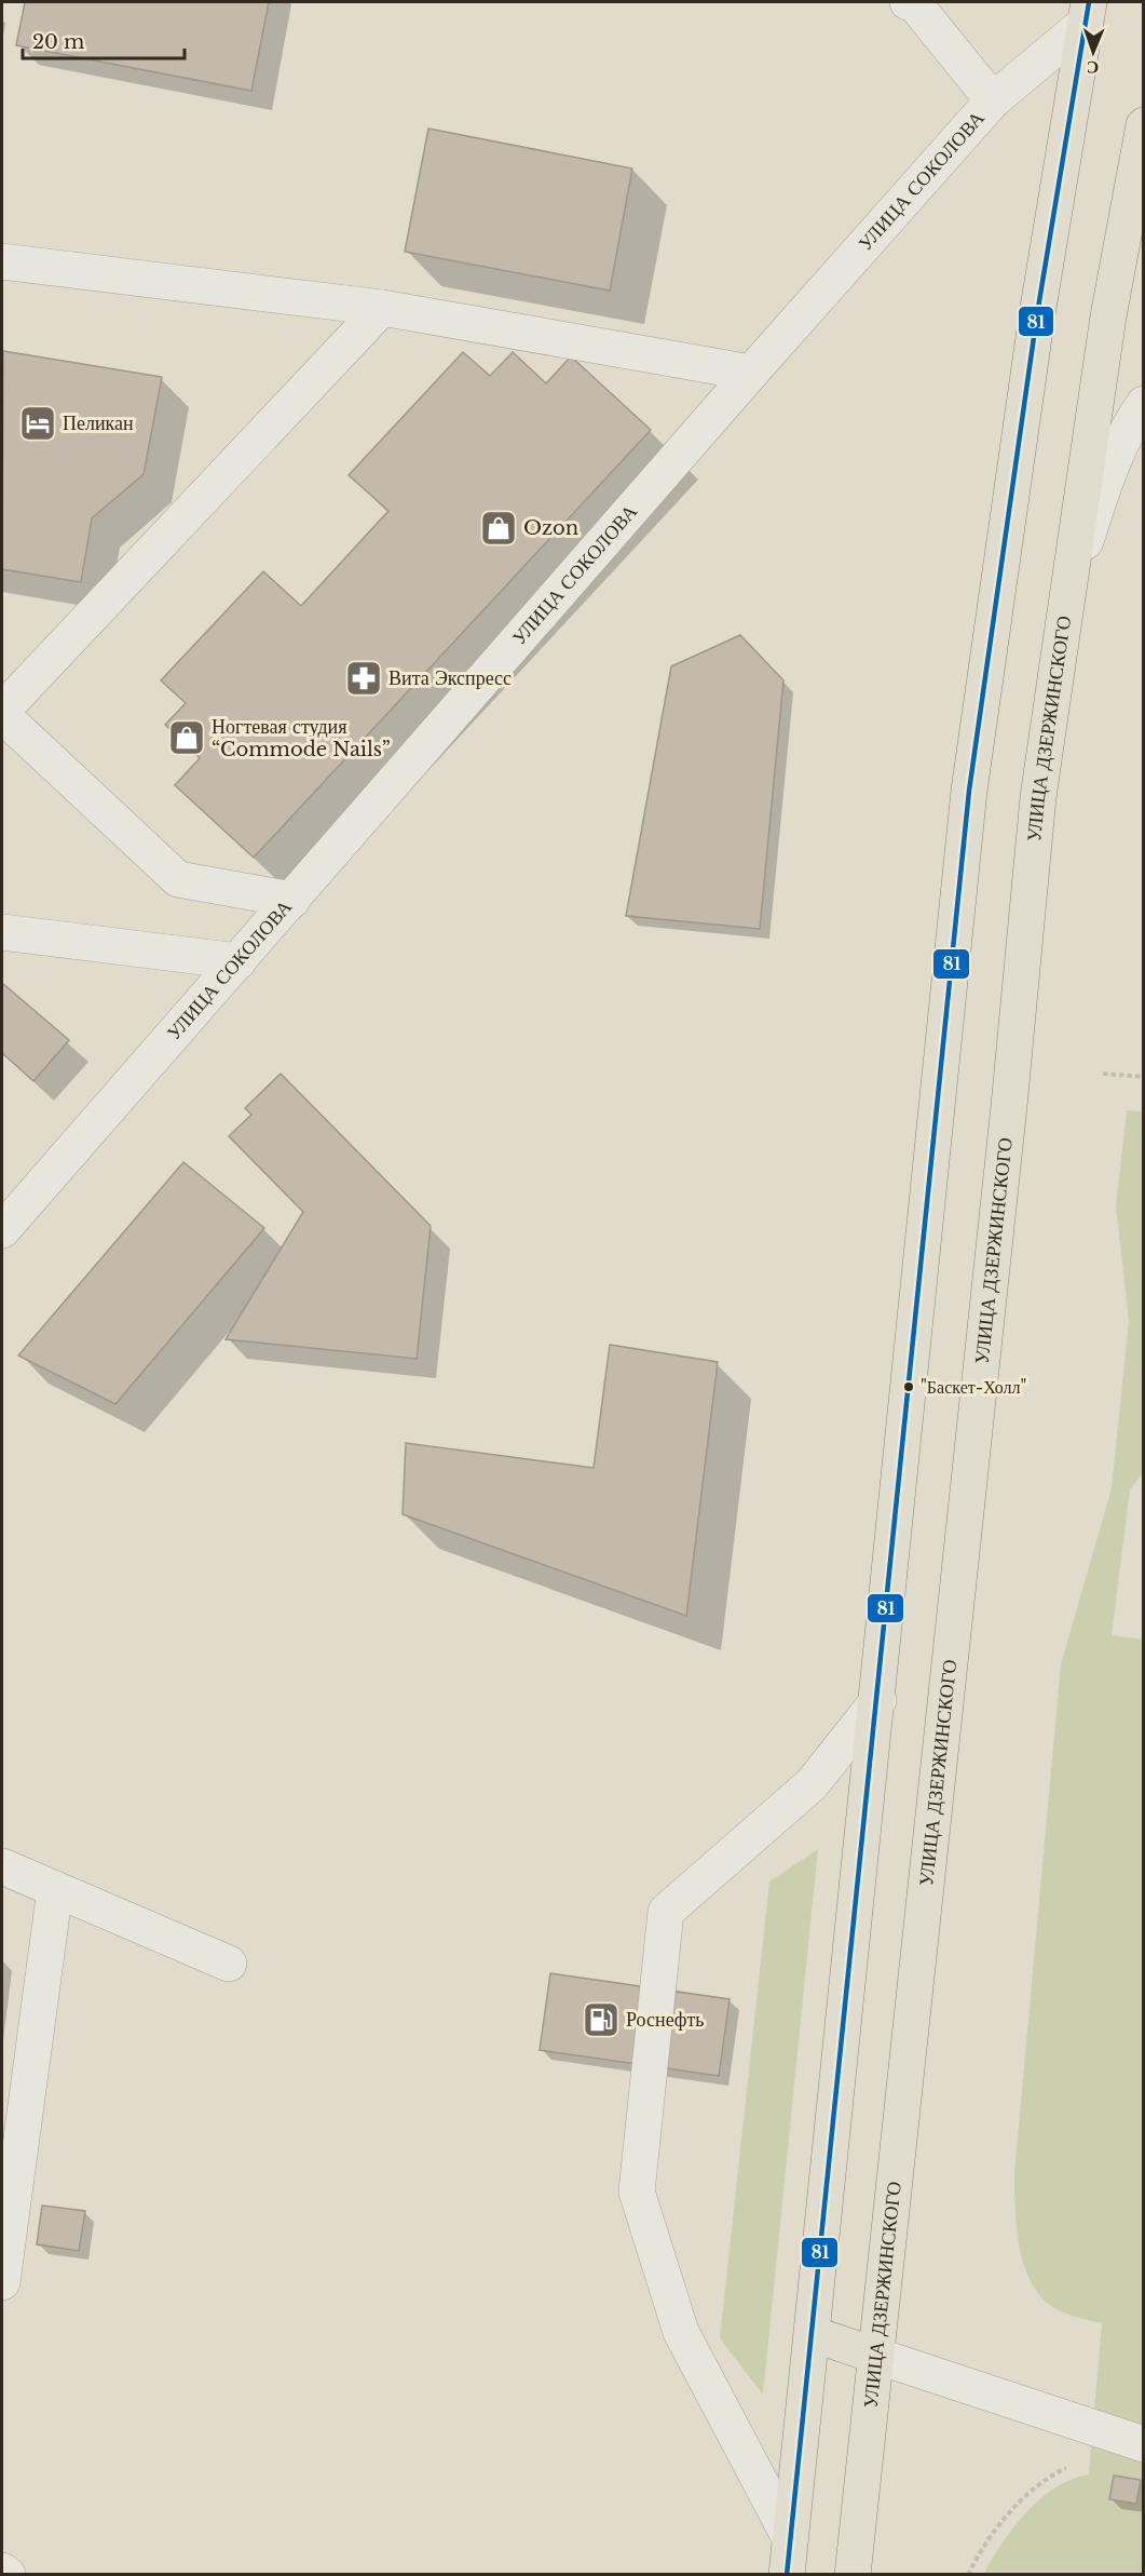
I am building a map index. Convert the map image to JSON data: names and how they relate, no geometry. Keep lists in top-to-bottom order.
{
  "streets": {
    "main road": ["УЛИЦА ДЗЕРЖИНСКОГО"],
    "street": ["УЛИЦА СОКОЛОВА"]
  },
  "places": {
    "hotel": ["Пеликан"],
    "shop": ["Ozon", "Ногтевая студия “Commode Nails”"],
    "pharmacy": ["Вита Экспресс"],
    "other": ["\"Баскет-Холл\""],
    "fuel station": ["Роснефть"]
  },
  "lines": ["transit line 81"],
  "scale_bar": "20 m",
  "north": "bottom"
}
